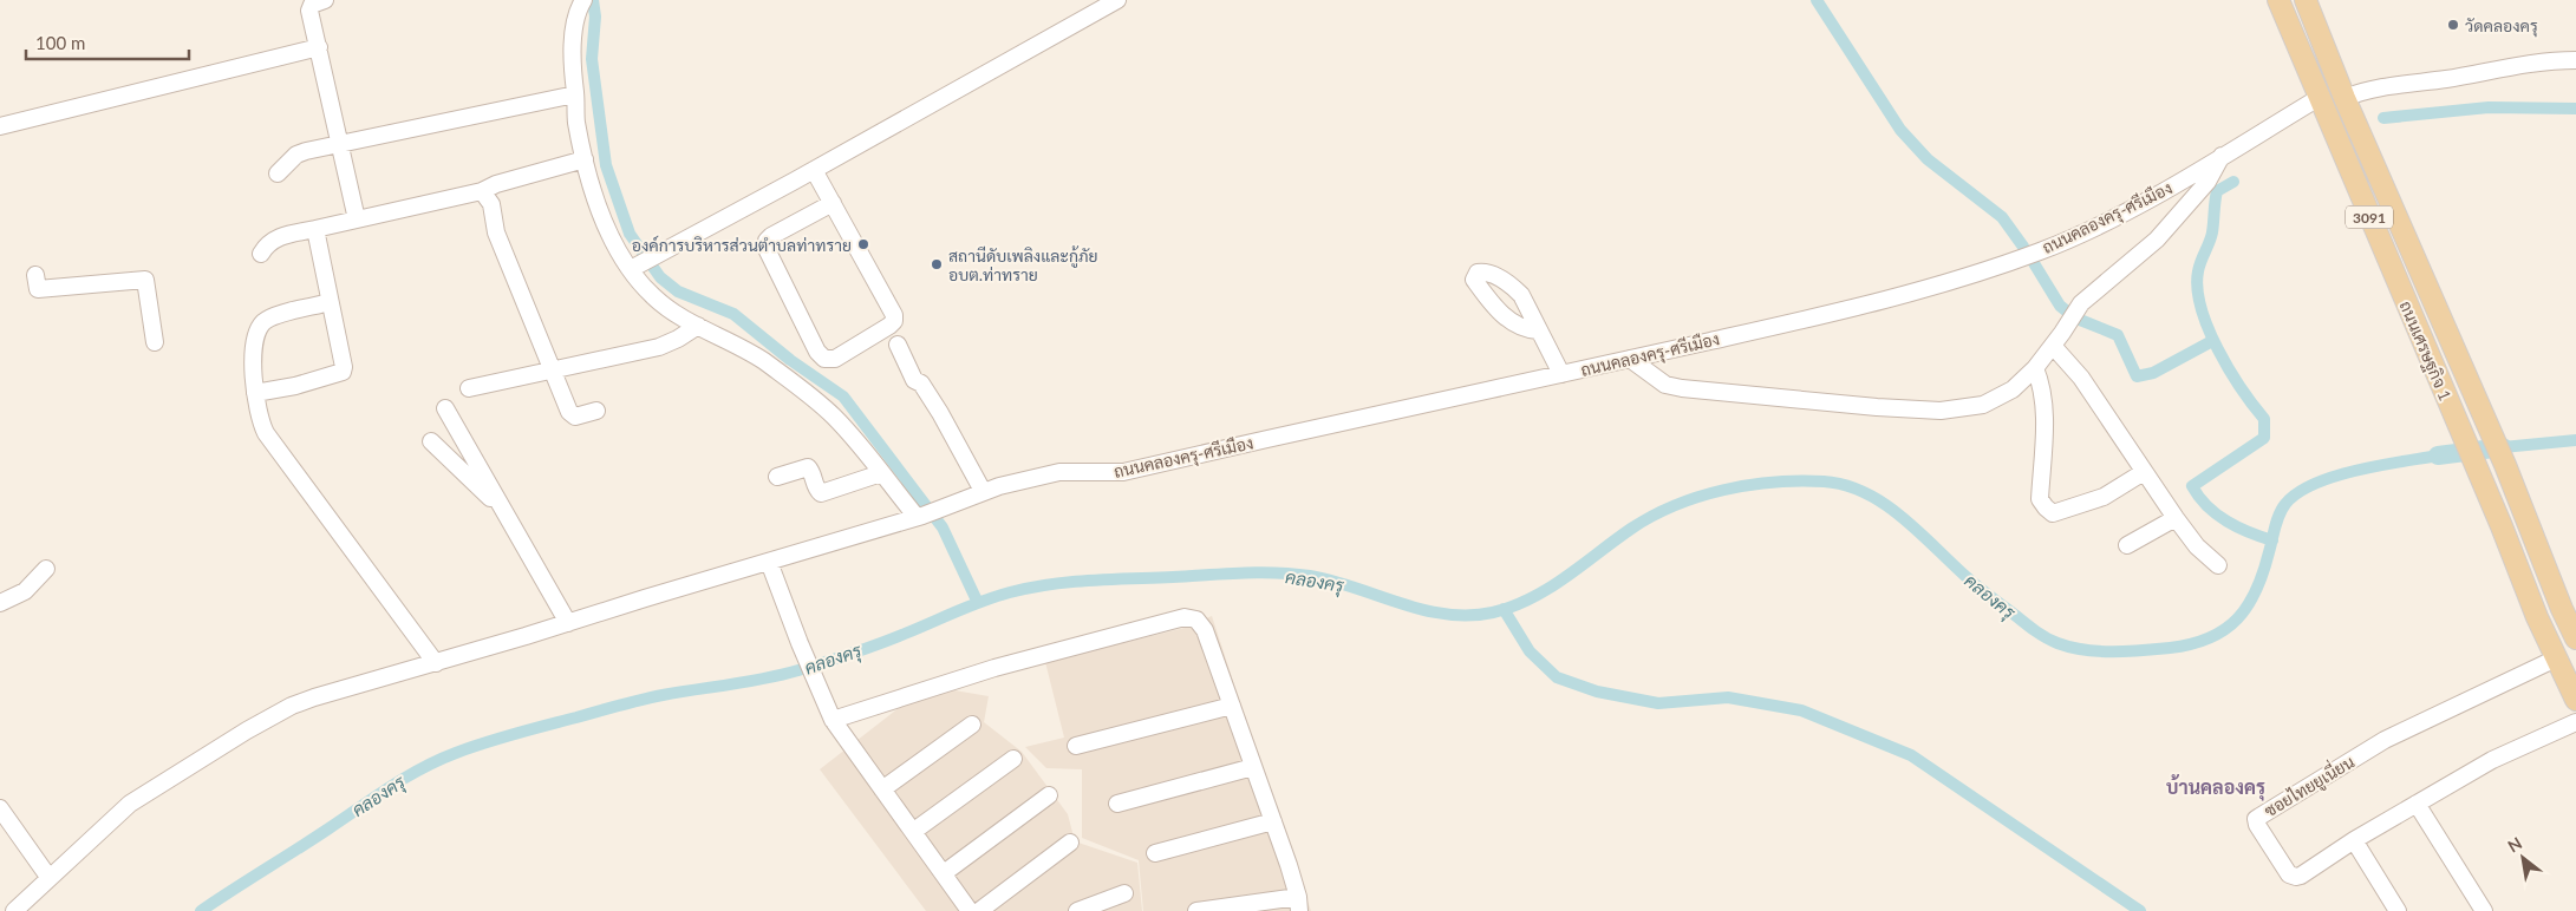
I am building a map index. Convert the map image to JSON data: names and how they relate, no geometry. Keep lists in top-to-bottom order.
{
  "streets": {
    "main road": ["3091", "ถนนเศรษฐกิจ 1"],
    "street": ["ถนนคลองครุ-ศรีเมือง", "ซอยไทยยูเนี่ยน"]
  },
  "crossings": [
    ["ถนนคลองครุ-ศรีเมือง", "ถนนเศรษฐกิจ 1"],
    ["ถนนเศรษฐกิจ 1", "ซอยไทยยูเนี่ยน"]
  ],
  "districts": ["บ้านคลองครุ"],
  "water": ["คลองครุ"],
  "places": ["วัดคลองครุ", "องค์การบริหารส่วนตำบลท่าทราย", "สถานีดับเพลิงและกู้ภัย อบต.ท่าทราย"],
  "scale_bar": "100 m",
  "north": "top left"
}
